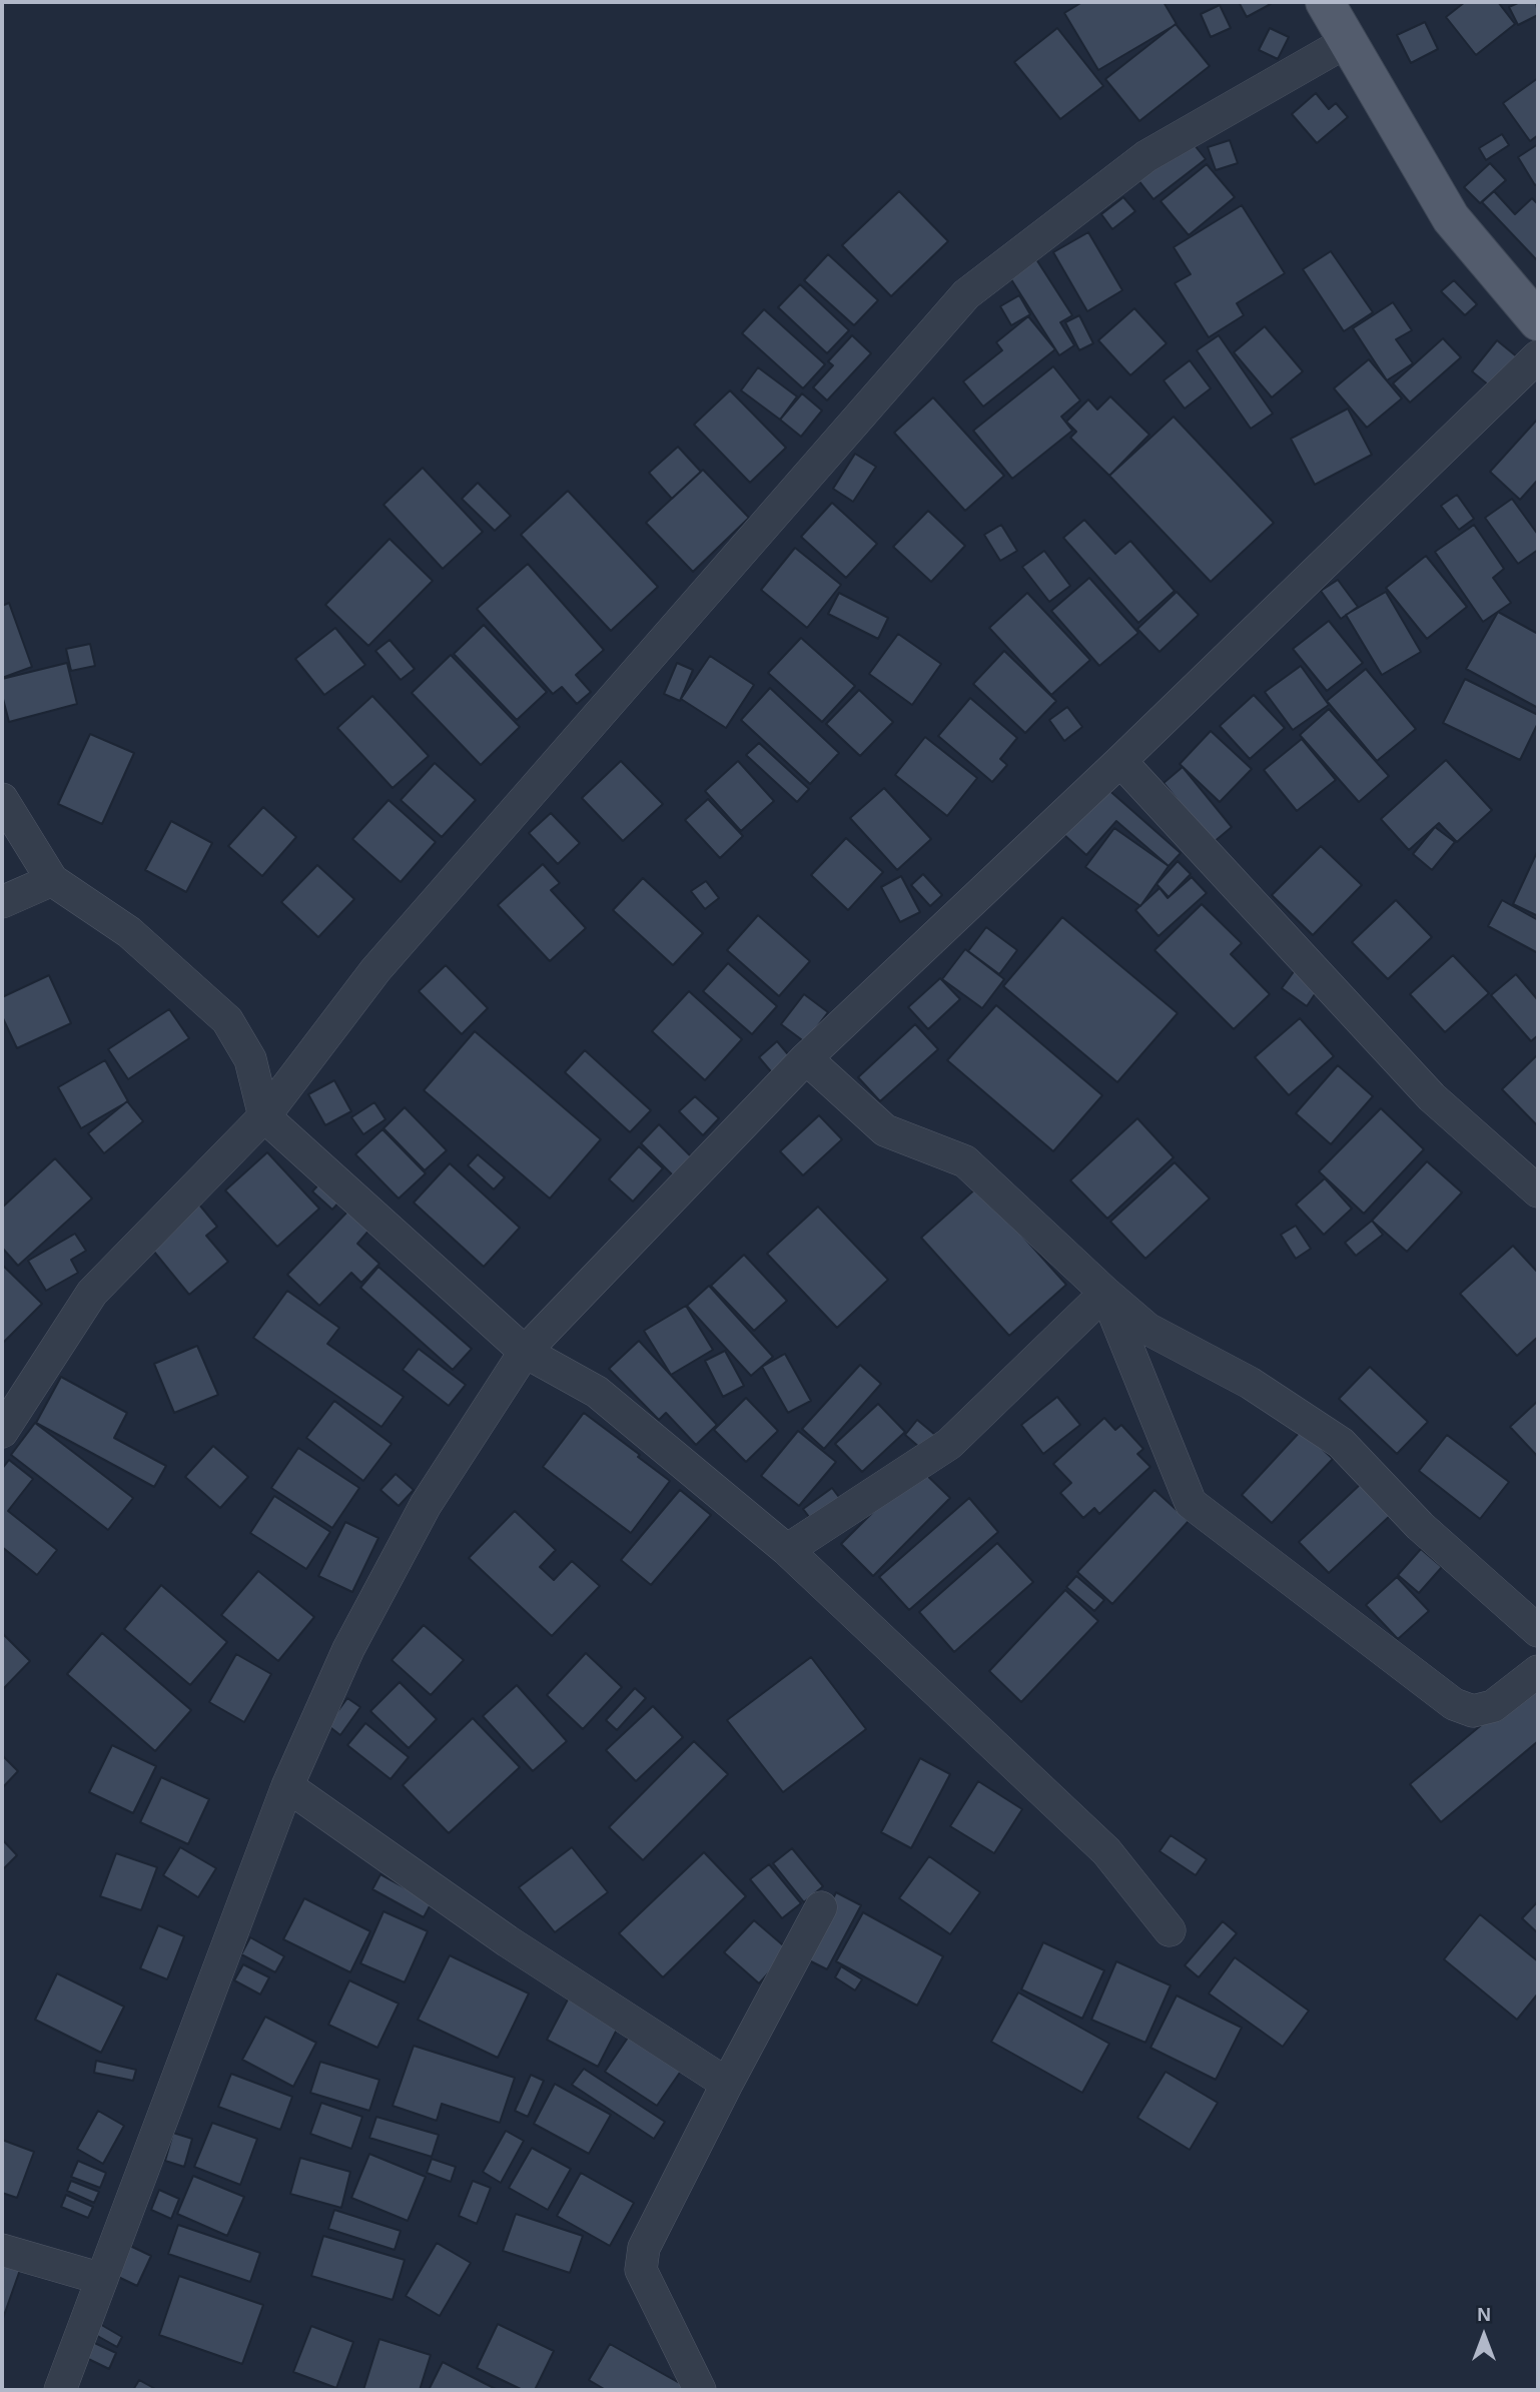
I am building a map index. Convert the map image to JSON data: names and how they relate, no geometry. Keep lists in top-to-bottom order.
{
  "north": "top"
}
